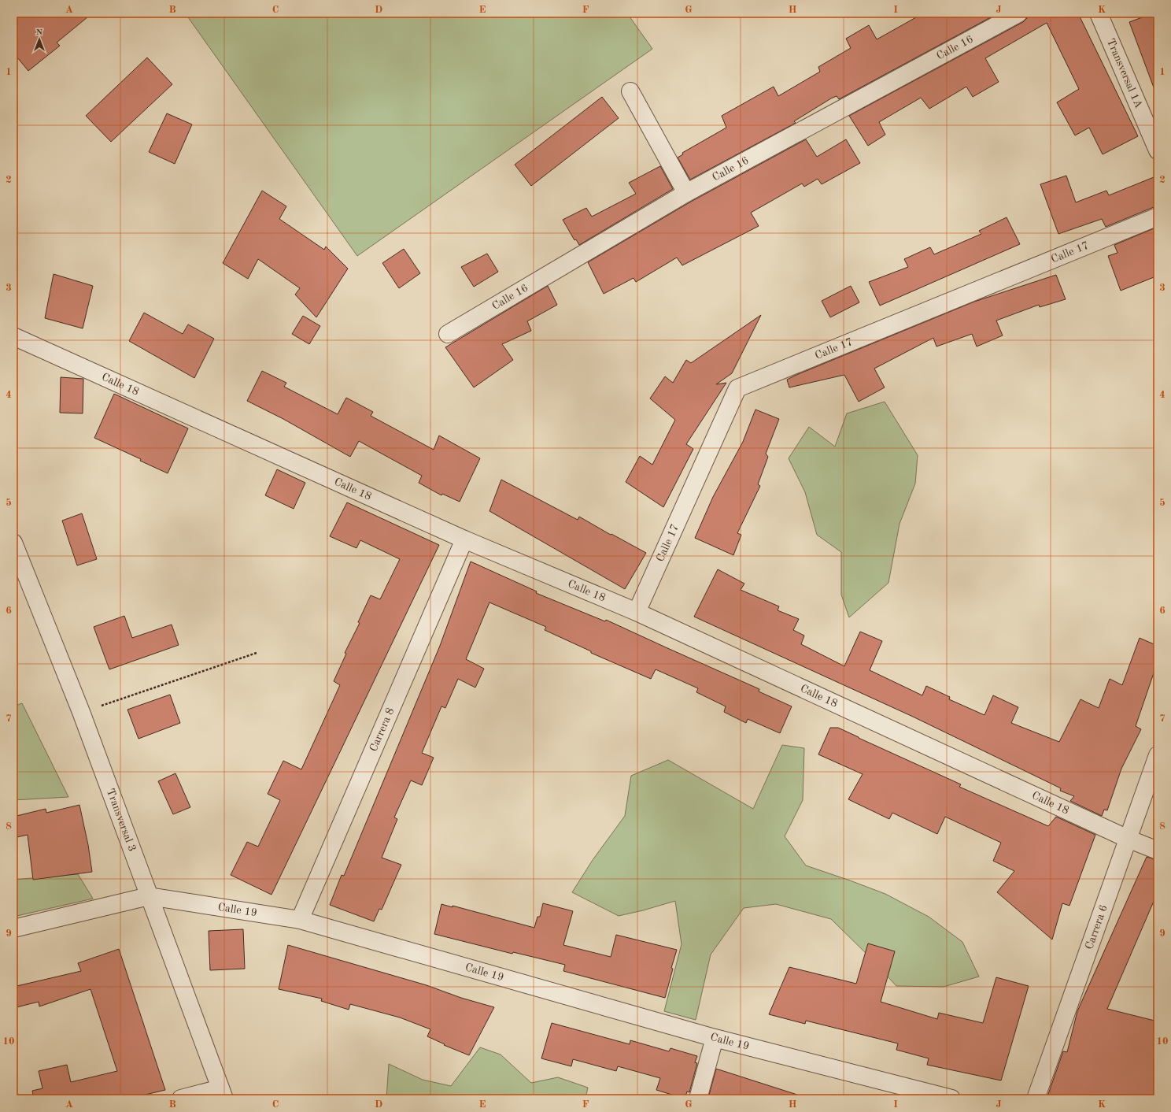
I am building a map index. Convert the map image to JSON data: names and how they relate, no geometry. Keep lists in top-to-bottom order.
{
  "streets": {
    "street": [
      "Calle 16",
      "Transversal 1A",
      "Calle 17",
      "Calle 18",
      "Carrera 8",
      "Transversal 3",
      "Calle 19",
      "Carrera 6"
    ]
  },
  "crossings": [
    ["Calle 17", "Calle 18"],
    ["Calle 18", "Carrera 8"],
    ["Calle 18", "Carrera 6"],
    ["Carrera 8", "Calle 19"],
    ["Transversal 3", "Calle 19"]
  ],
  "north": "top",
  "grid": {
    "columns": [
      "A",
      "B",
      "C",
      "D",
      "E",
      "F",
      "G",
      "H",
      "I",
      "J",
      "K"
    ],
    "rows": [
      "1",
      "2",
      "3",
      "4",
      "5",
      "6",
      "7",
      "8",
      "9",
      "10"
    ]
  }
}
